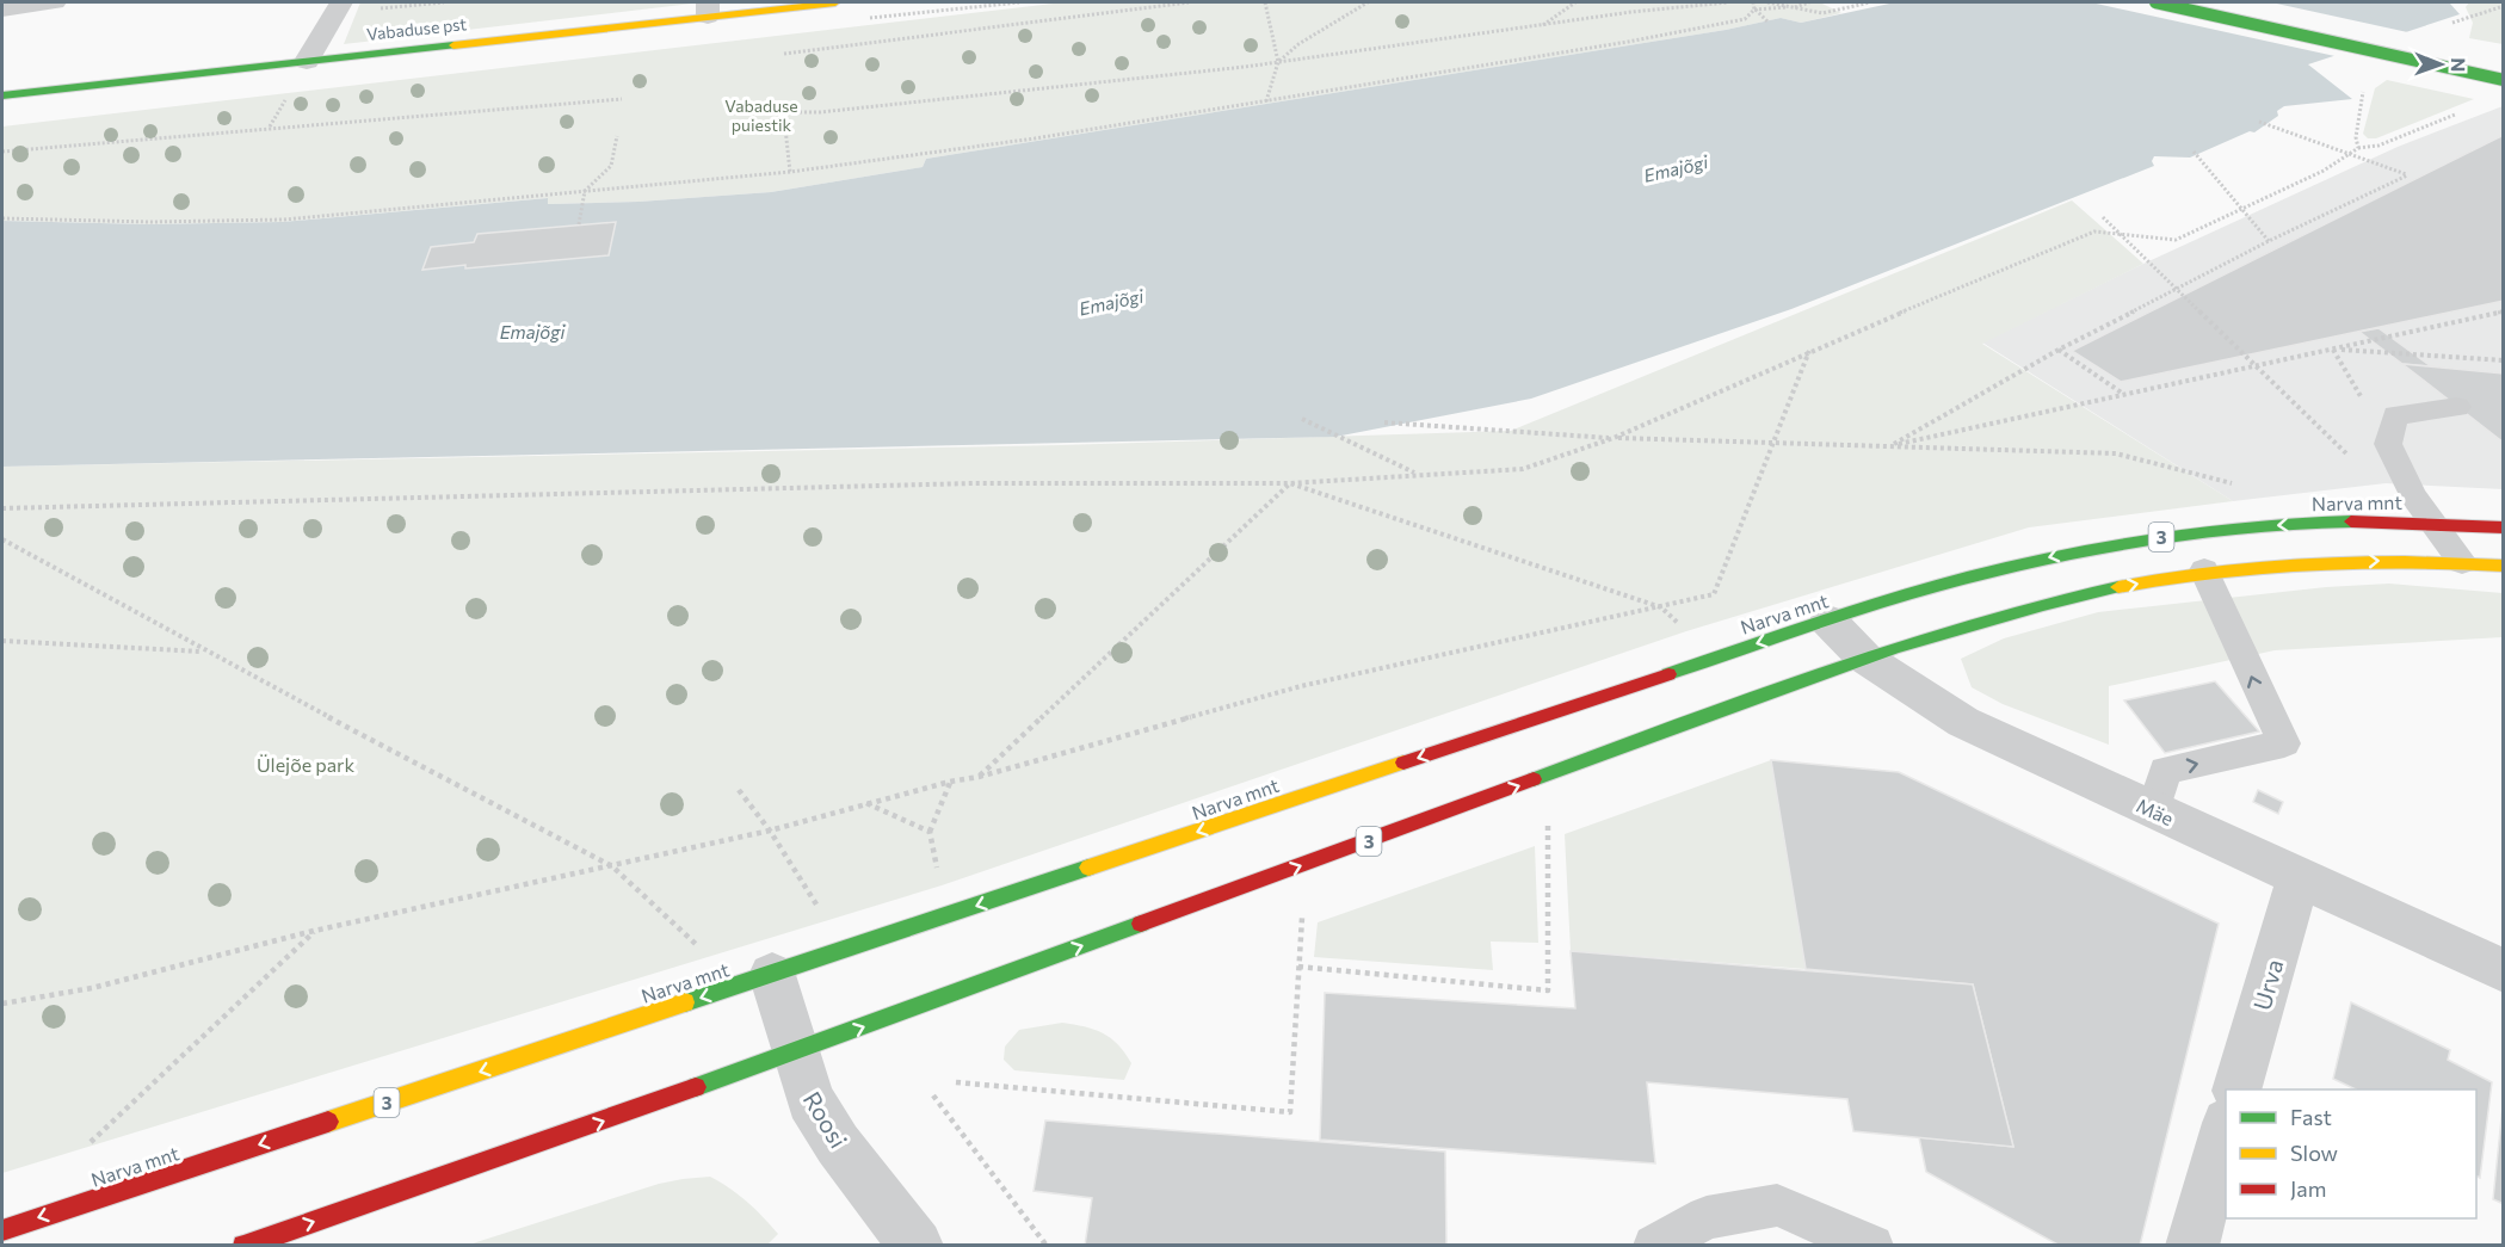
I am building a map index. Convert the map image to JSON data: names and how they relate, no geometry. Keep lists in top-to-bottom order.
{
  "streets": {
    "main road": ["Vabaduse pst", "Narva mnt", "3"],
    "street": ["Mäe", "Urva", "Roosi"]
  },
  "crossings": [
    ["Narva mnt", "Mäe"],
    ["Narva mnt", "Roosi"],
    ["3", "Mäe"],
    ["3", "Roosi"],
    ["Mäe", "Urva"]
  ],
  "water": ["Emajõgi"],
  "parks": ["Vabaduse puiestik", "Ülejõe park"],
  "legend": ["Fast", "Slow", "Jam"],
  "north": "right"
}
